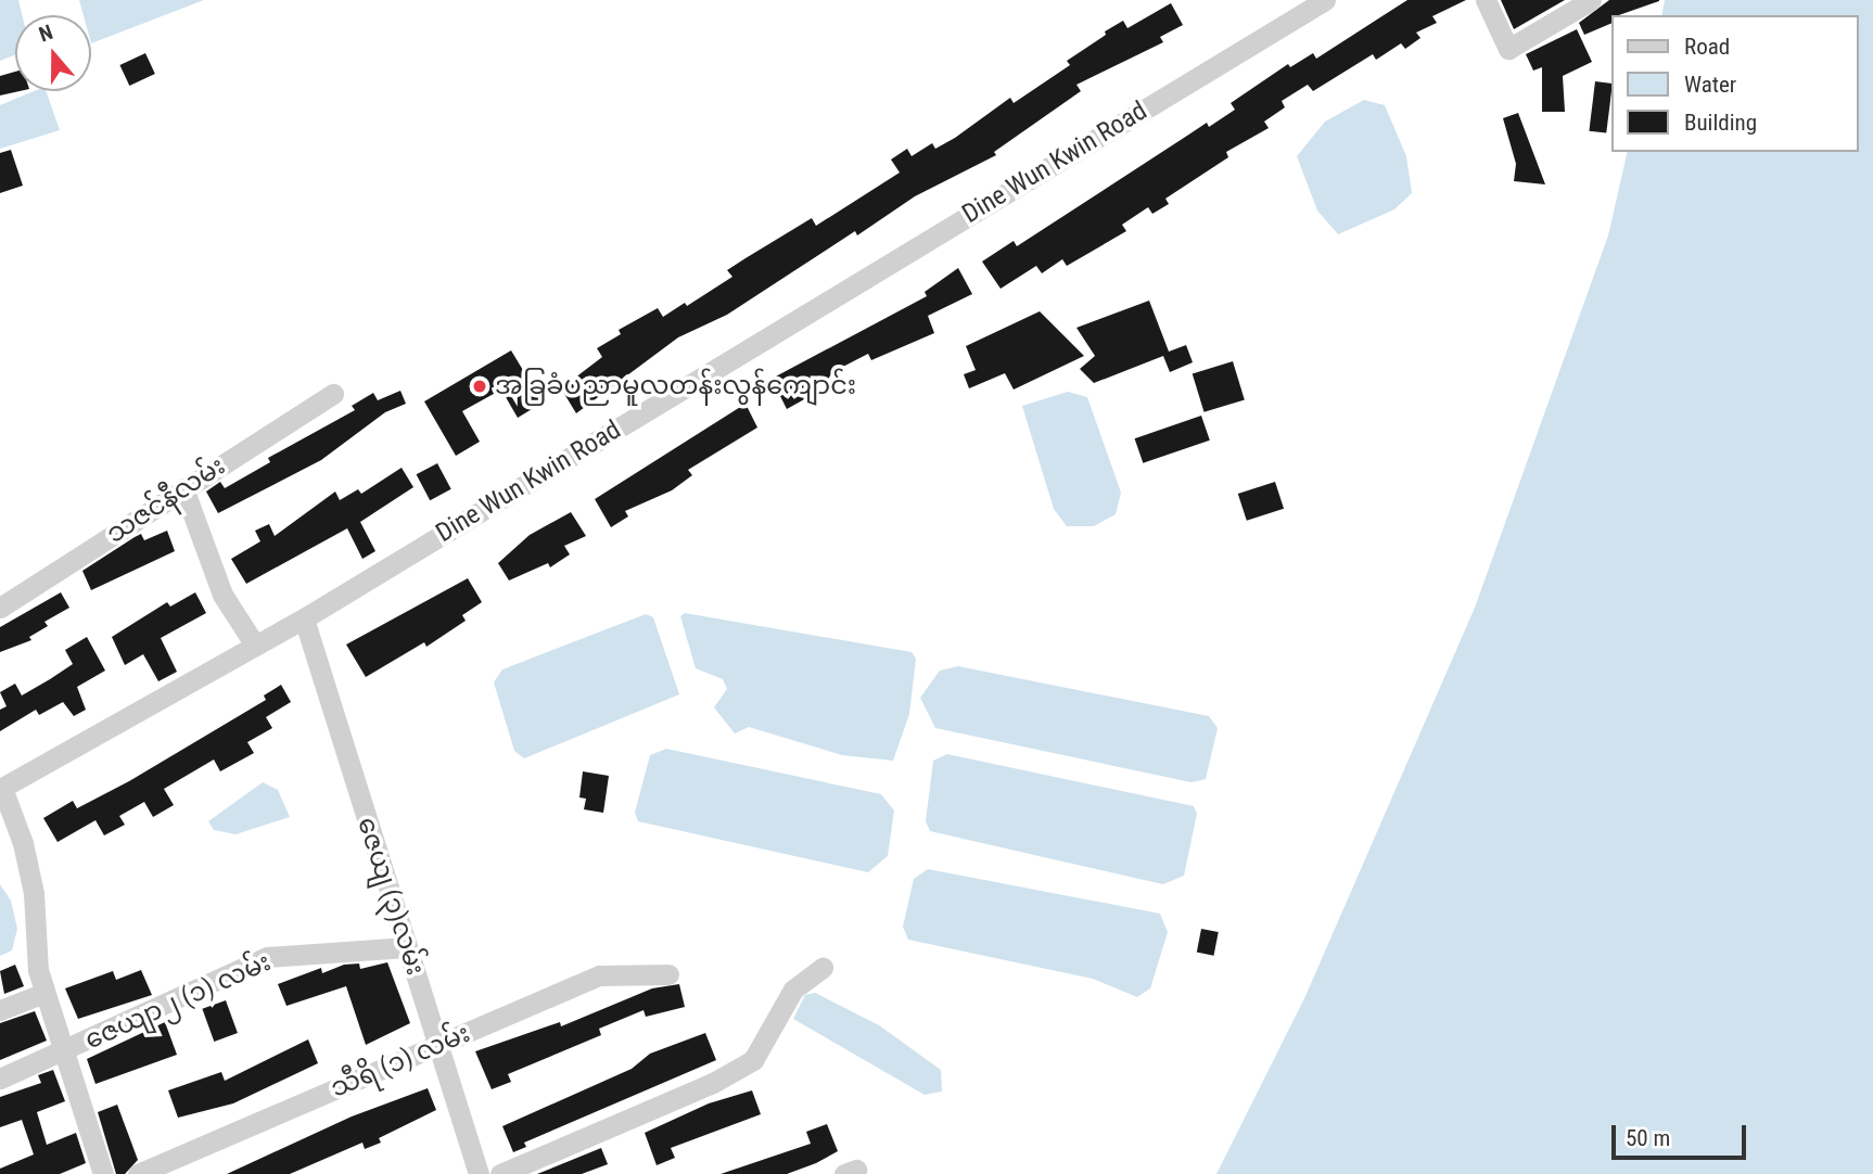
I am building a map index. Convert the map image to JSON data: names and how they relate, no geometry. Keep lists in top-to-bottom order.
{
  "streets": {
    "street": [
      "Dine Wun Kwin Road",
      "သဇင်နီလမ်း",
      "ဇေယျ (၃)လမ်း",
      "ဇေယျာ၂ (၁) လမ်း",
      "သီရိ (၁) လမ်း"
    ]
  },
  "crossings": [
    ["Dine Wun Kwin Road", "ဇေယျ (၃)လမ်း"],
    ["ဇေယျ (၃)လမ်း", "ဇေယျာ၂ (၁) လမ်း"],
    ["ဇေယျ (၃)လမ်း", "သီရိ (၁) လမ်း"]
  ],
  "places": ["အခြခံပညာမူလတန်းလွန်ကျောင်း"],
  "legend": ["Road", "Water", "Building"],
  "scale_bar": "50 m",
  "north": "top"
}
